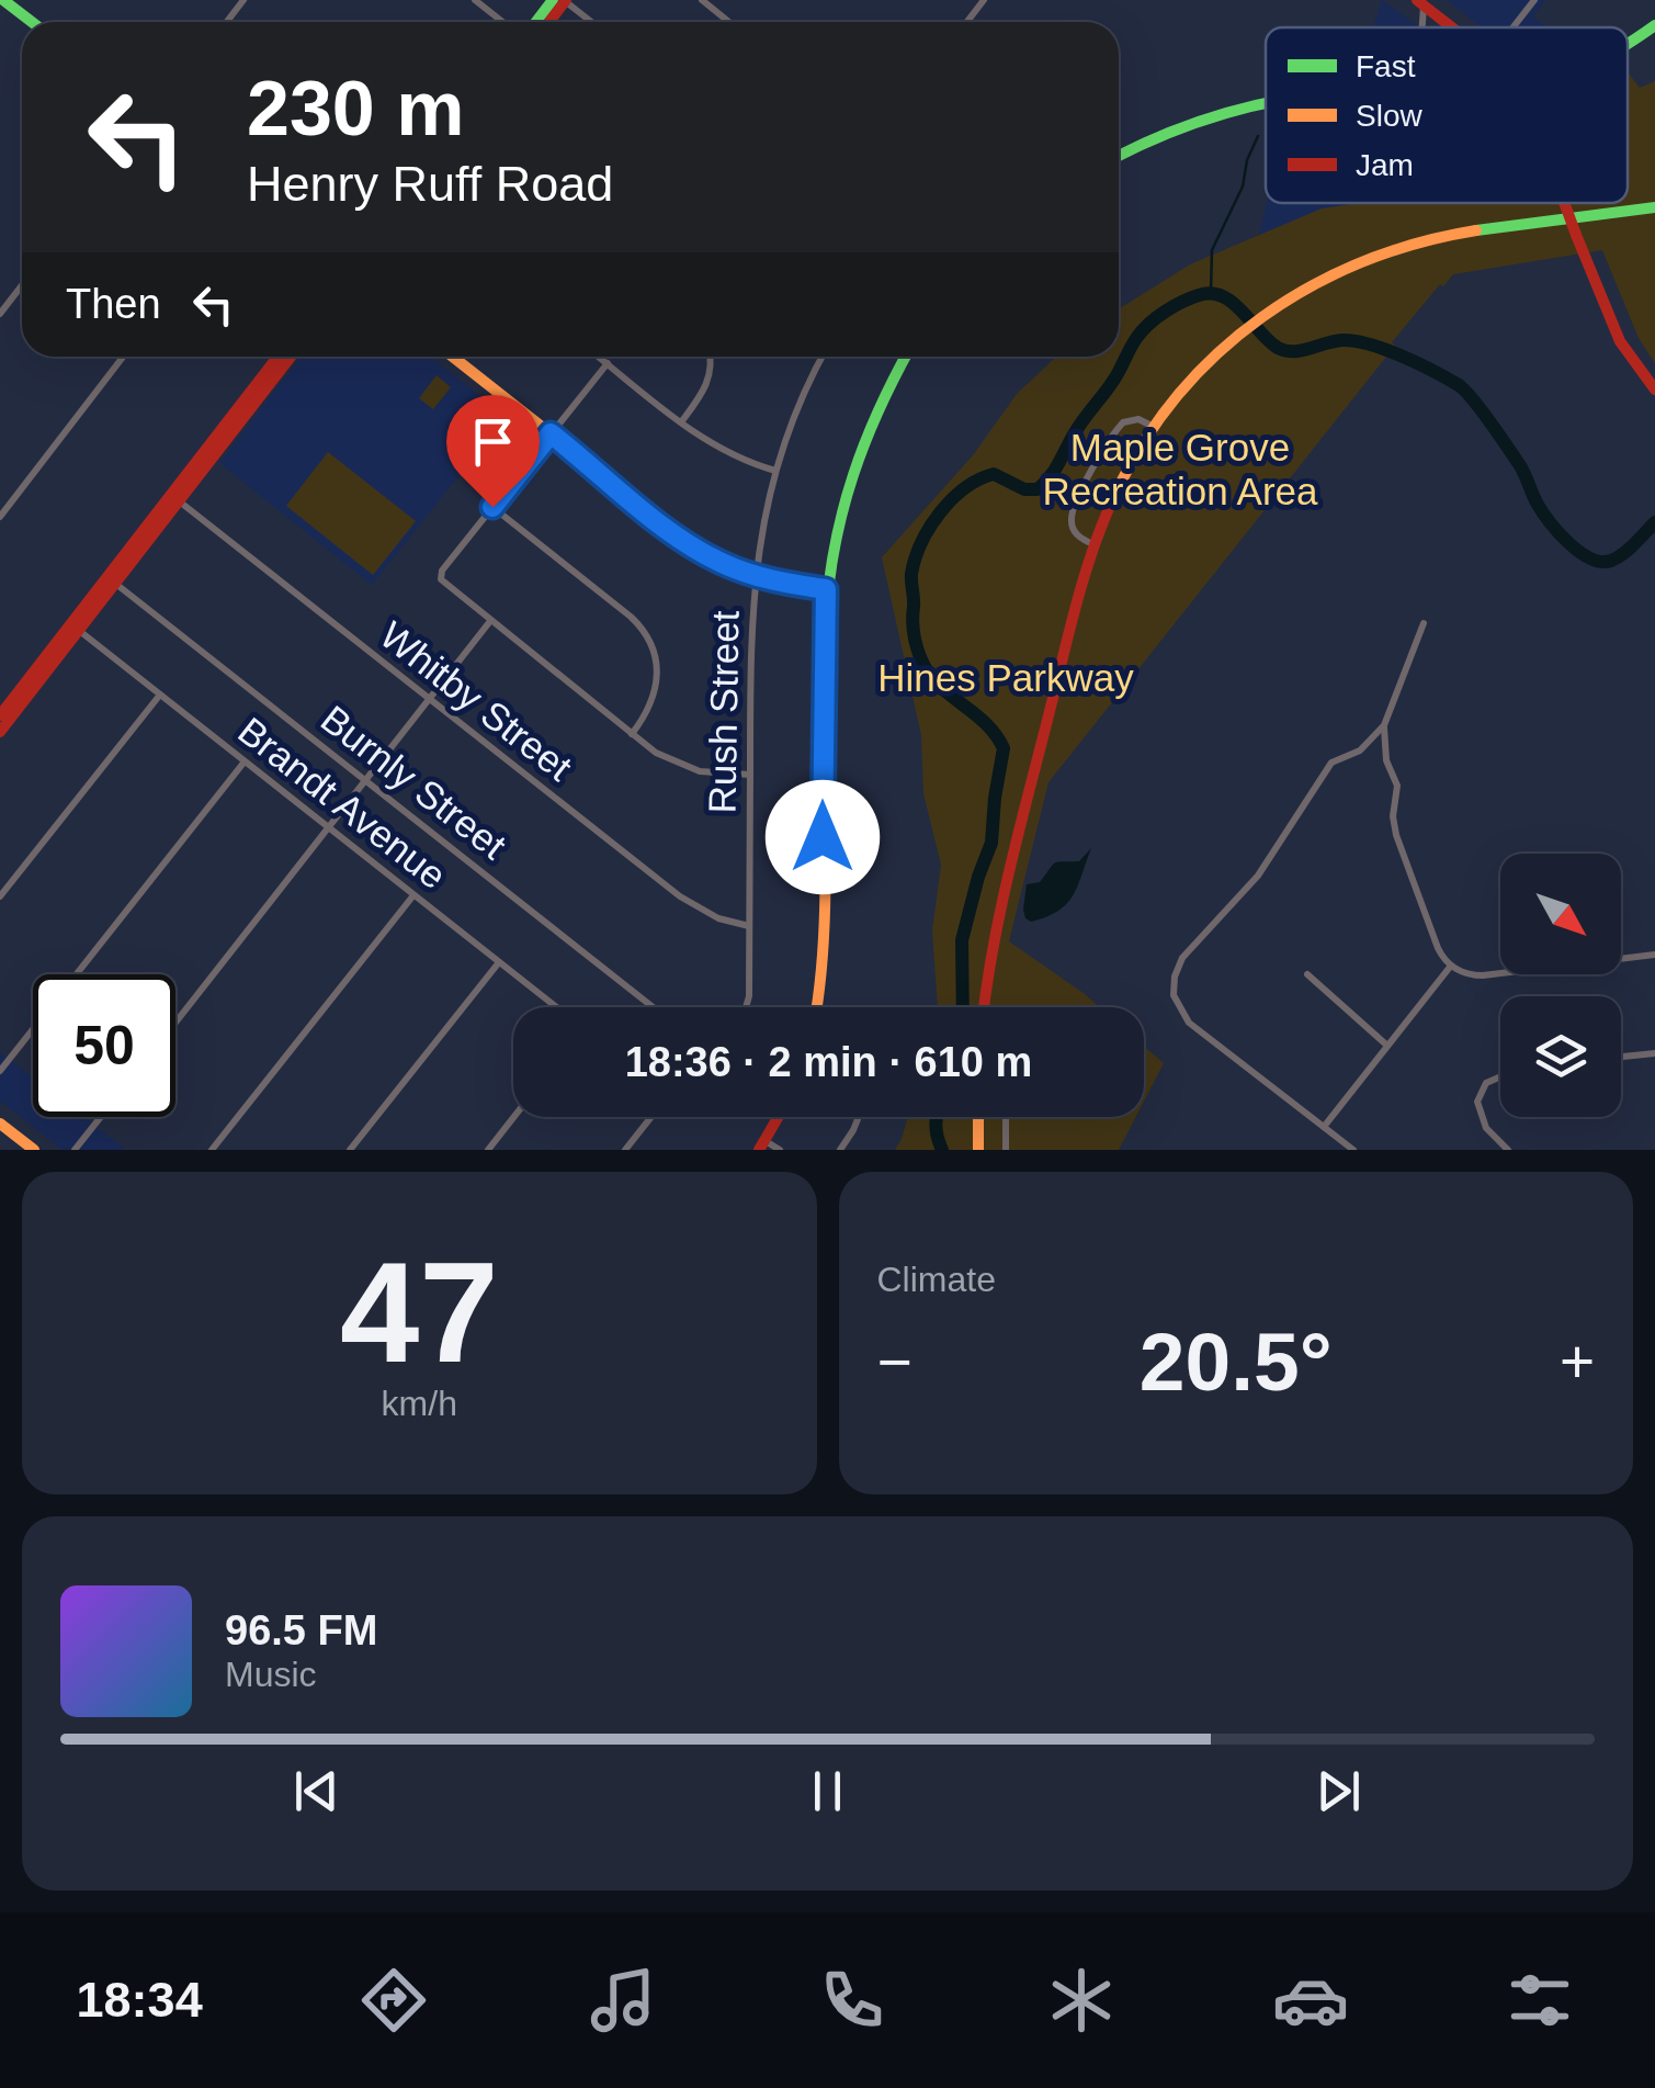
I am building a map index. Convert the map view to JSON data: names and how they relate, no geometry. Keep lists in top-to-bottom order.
{
  "streets": {
    "street": [
      "Whitby Street",
      "Rush Street",
      "Burnly Street",
      "Brandt Avenue"
    ]
  },
  "crossings": [
    ["Whitby Street", "Rush Street"]
  ],
  "parks": ["Maple Grove Recreation Area", "Hines Parkway"],
  "legend": ["Fast", "Slow", "Jam"],
  "north": "bottom right",
  "page": {
    "turn": ["230 m", "Henry Ruff Road"],
    "then": "Then",
    "limit": "50",
    "trip": "18:36 · 2 min · 610 m",
    "tile": [
      ["47", "km/h"],
      "Climate"
    ],
    "heat": ["−", "20.5°", "+"],
    "song": ["96.5 FM", "Music"],
    "tabs": "18:34"
  }
}
